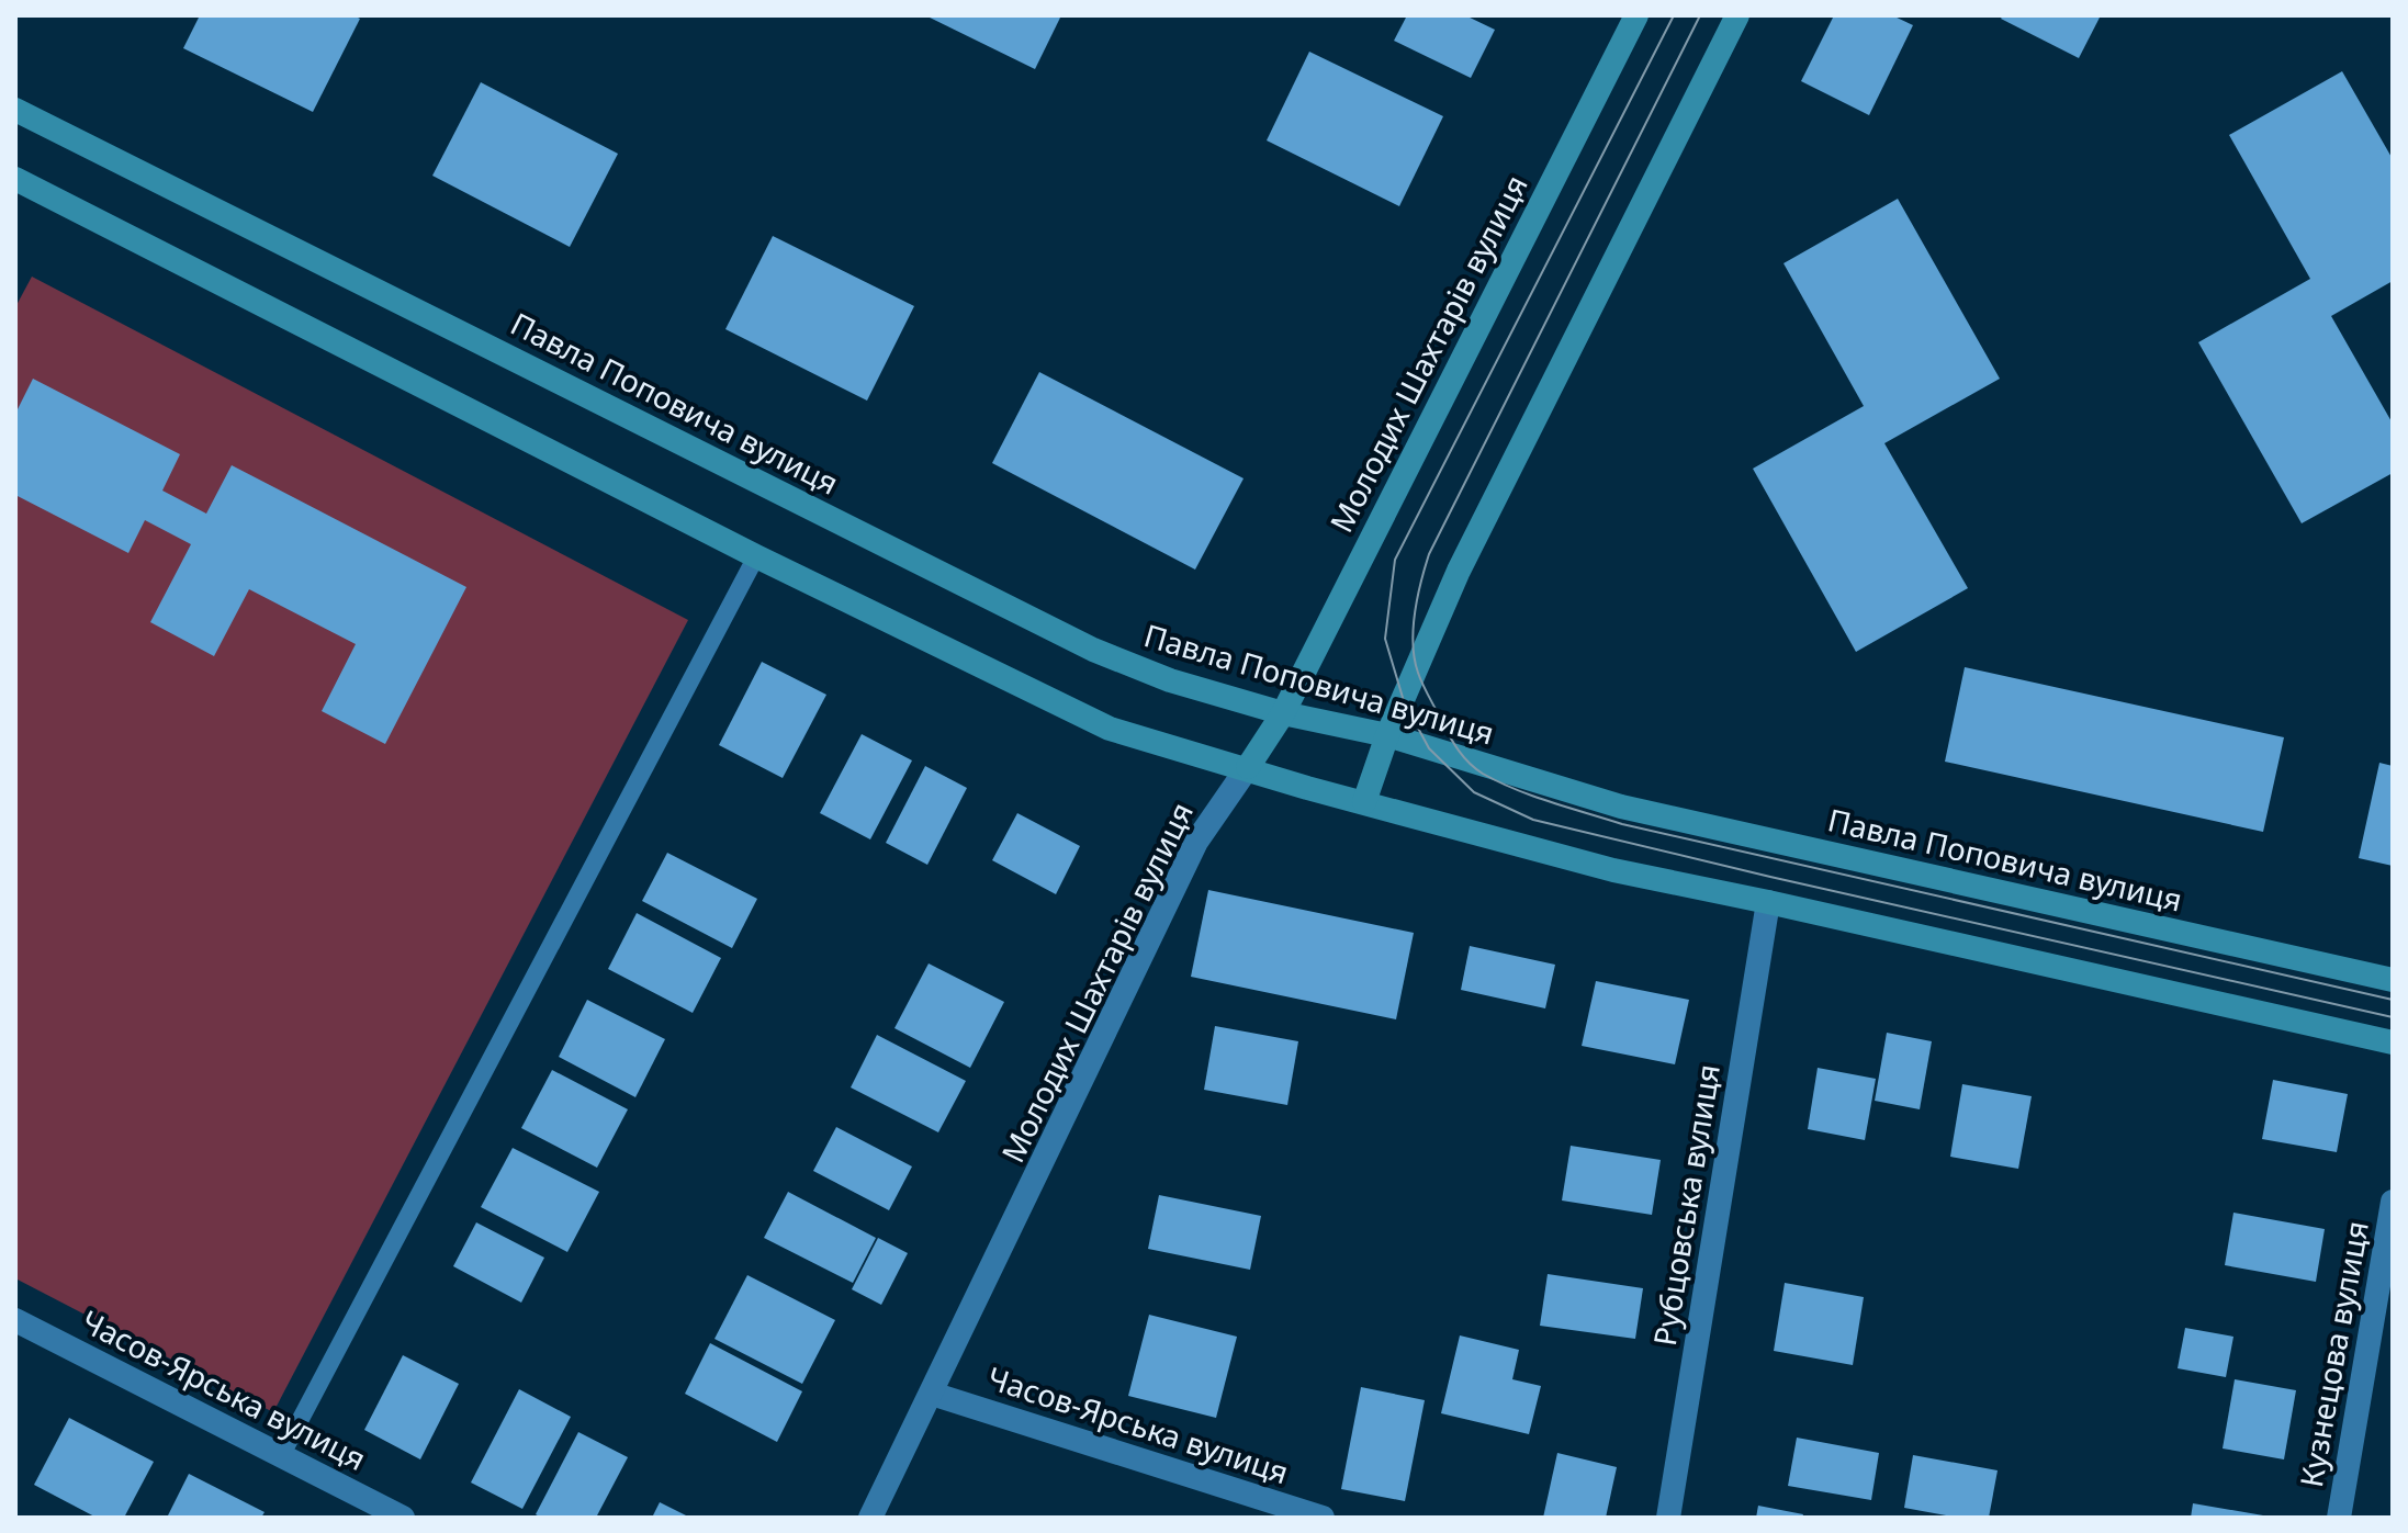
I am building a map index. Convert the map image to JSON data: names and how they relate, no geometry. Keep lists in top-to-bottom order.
{
  "streets": {
    "main road": ["Молодих Шахтарів вулиця", "Павла Поповича вулиця"],
    "street": ["Рубцовська вулиця", "Кузнецова вулиця", "Часов-Ярська вулиця"]
  },
  "crossings": [
    ["Молодих Шахтарів вулиця", "Павла Поповича вулиця"],
    ["Молодих Шахтарів вулиця", "Часов-Ярська вулиця"]
  ]
}
